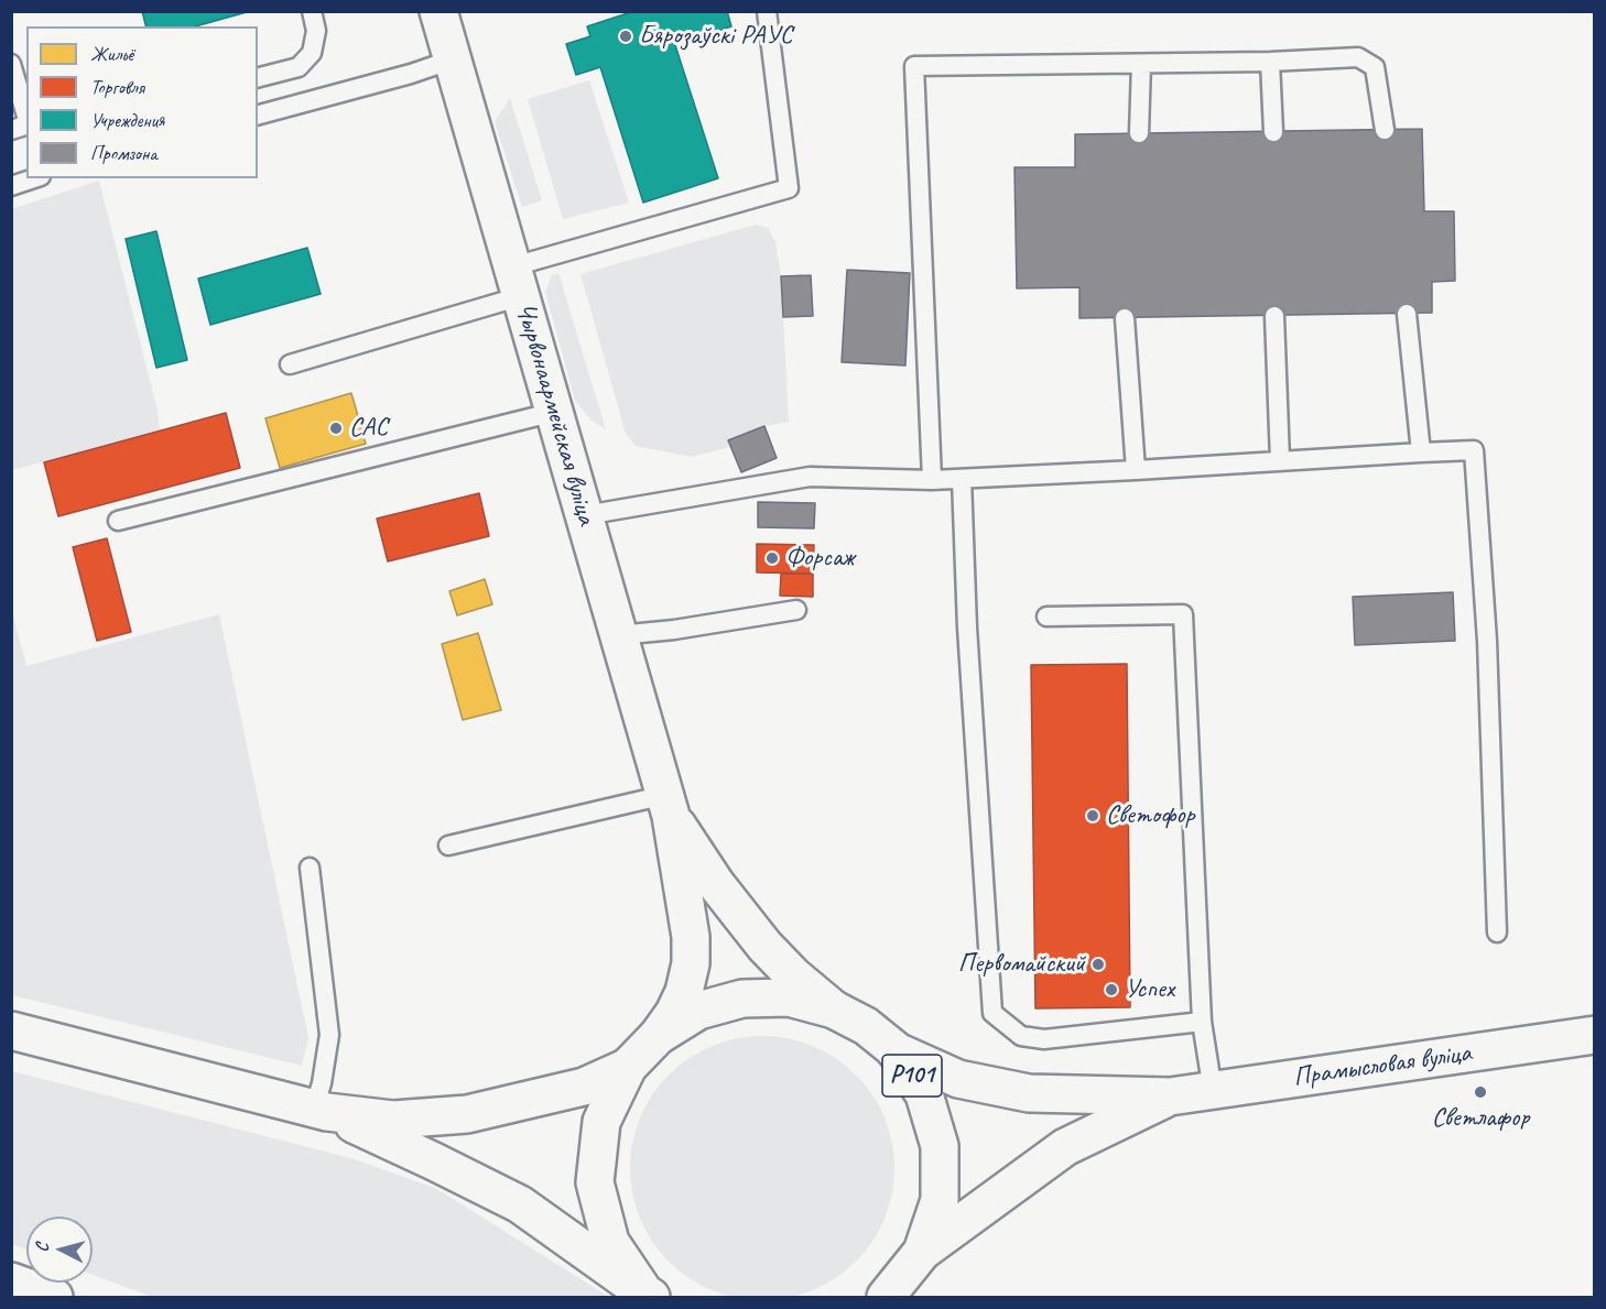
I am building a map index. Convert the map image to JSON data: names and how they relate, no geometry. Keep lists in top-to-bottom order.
{
  "streets": {
    "main road": ["Чырвонаармейская вуліца", "Прамысловая вуліца", "Р101"]
  },
  "crossings": [
    ["Чырвонаармейская вуліца", "Р101"],
    ["Прамысловая вуліца", "Р101"]
  ],
  "places": [
    "Бярозаўскі РАУС",
    "САС",
    "Форсаж",
    "Светофор",
    "Первомайский",
    "Успех",
    "Светлафор"
  ],
  "legend": [
    "Жильё",
    "Торговля",
    "Учреждения",
    "Промзона"
  ],
  "north": "left"
}
